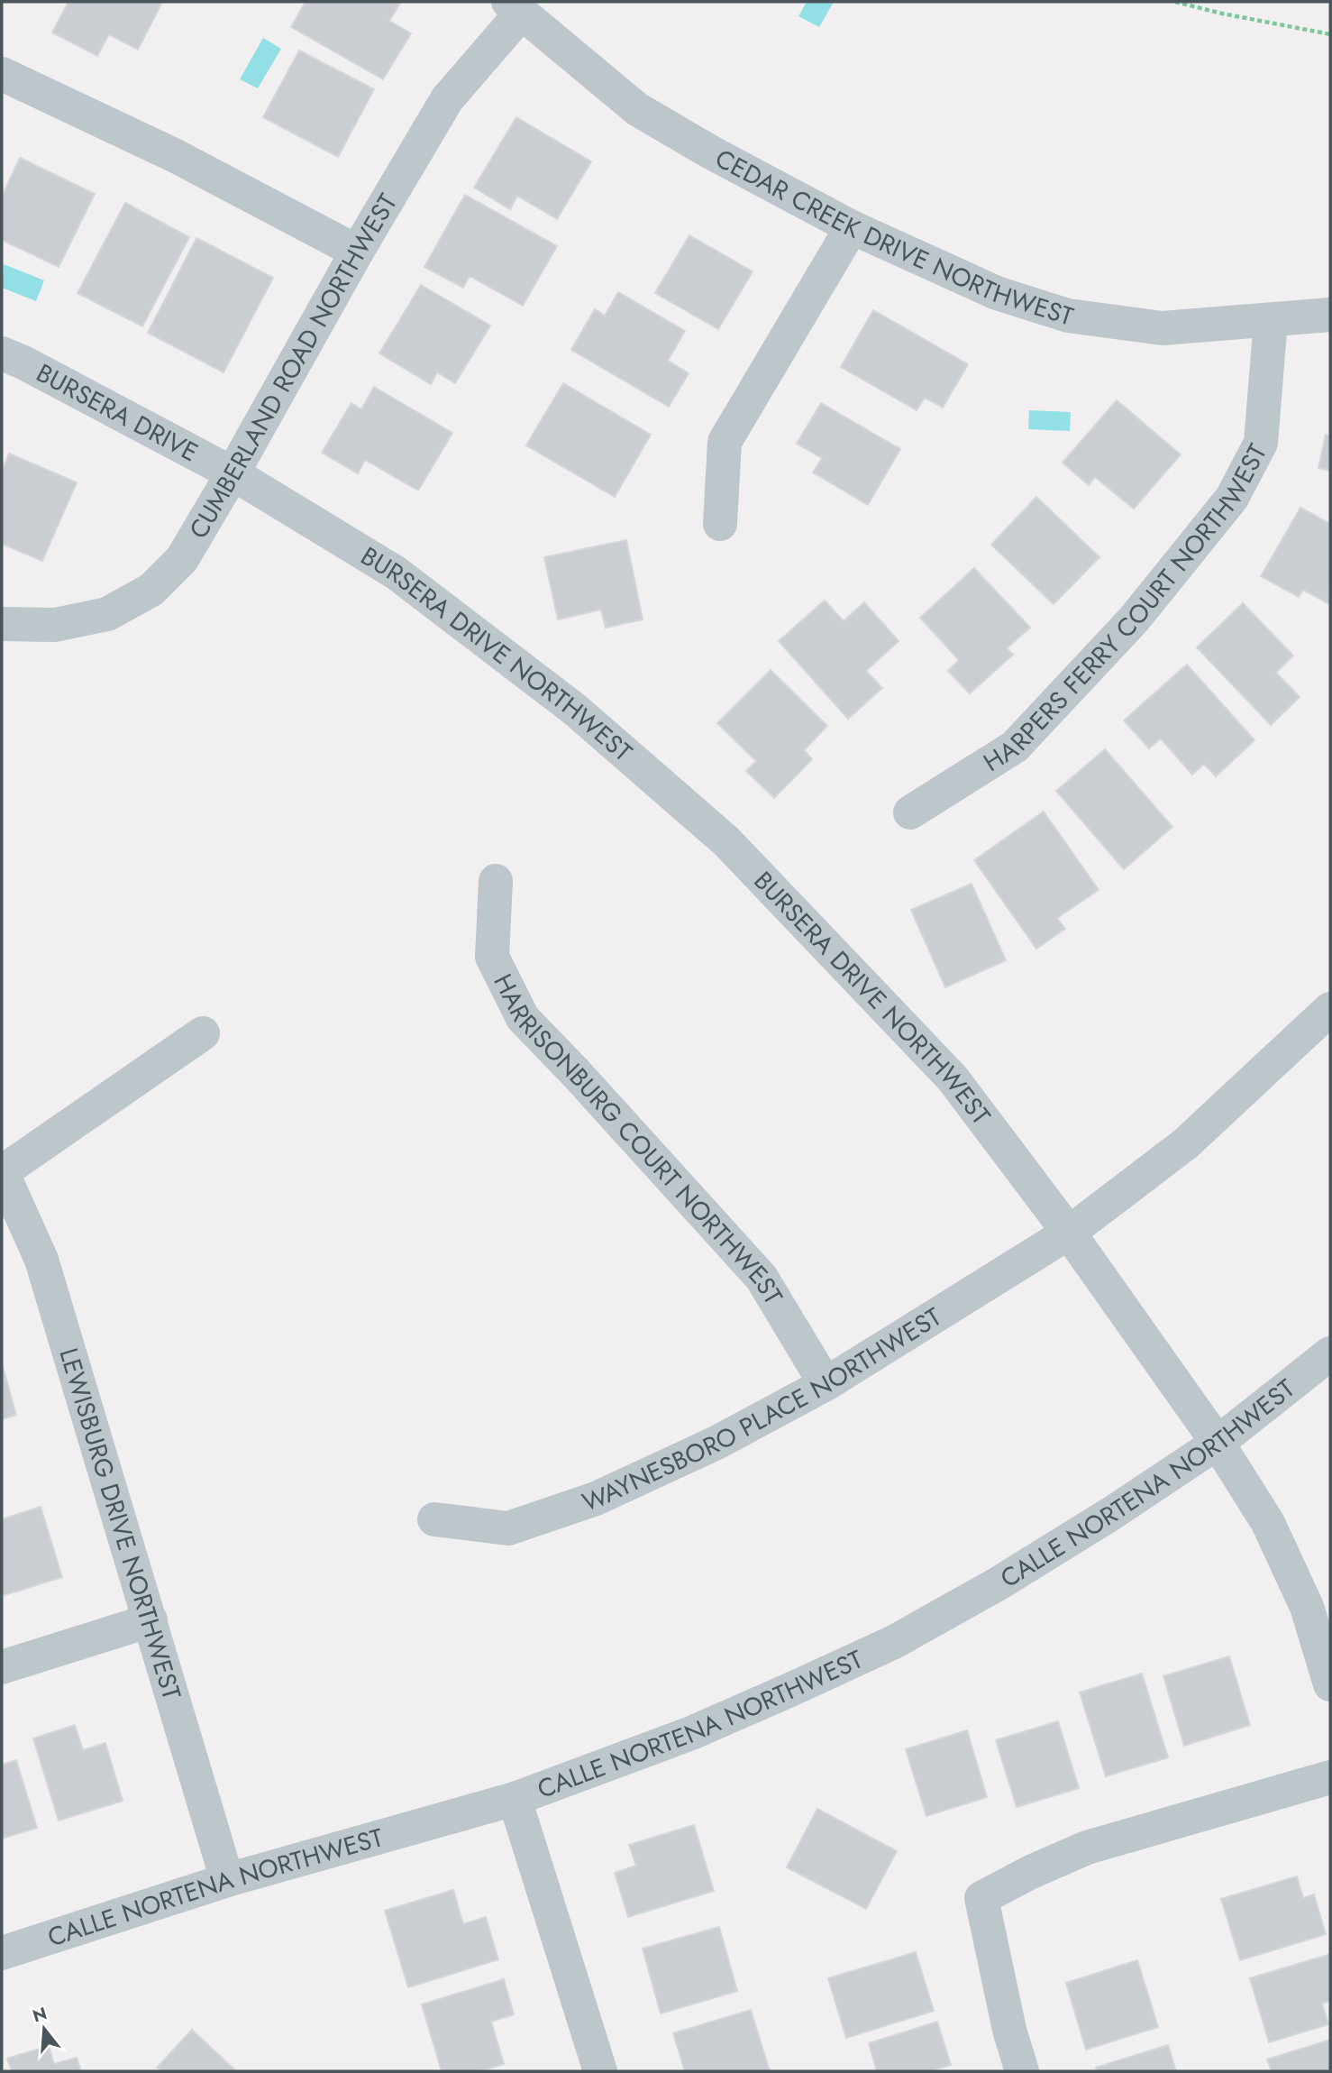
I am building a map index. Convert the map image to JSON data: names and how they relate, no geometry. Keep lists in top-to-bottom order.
{
  "streets": {
    "street": [
      "CEDAR CREEK DRIVE NORTHWEST",
      "CUMBERLAND ROAD NORTHWEST",
      "BURSERA DRIVE",
      "HARPERS FERRY COURT NORTHWEST",
      "BURSERA DRIVE NORTHWEST",
      "HARRISONBURG COURT NORTHWEST",
      "WAYNESBORO PLACE NORTHWEST",
      "CALLE NORTENA NORTHWEST",
      "LEWISBURG DRIVE NORTHWEST"
    ]
  },
  "crossings": [
    ["CEDAR CREEK DRIVE NORTHWEST", "CUMBERLAND ROAD NORTHWEST"],
    ["CEDAR CREEK DRIVE NORTHWEST", "HARPERS FERRY COURT NORTHWEST"],
    ["CUMBERLAND ROAD NORTHWEST", "BURSERA DRIVE"],
    ["CUMBERLAND ROAD NORTHWEST", "BURSERA DRIVE NORTHWEST"],
    ["BURSERA DRIVE", "BURSERA DRIVE NORTHWEST"],
    ["BURSERA DRIVE NORTHWEST", "WAYNESBORO PLACE NORTHWEST"],
    ["BURSERA DRIVE NORTHWEST", "CALLE NORTENA NORTHWEST"],
    ["HARRISONBURG COURT NORTHWEST", "WAYNESBORO PLACE NORTHWEST"],
    ["CALLE NORTENA NORTHWEST", "LEWISBURG DRIVE NORTHWEST"]
  ],
  "north": "top"
}
